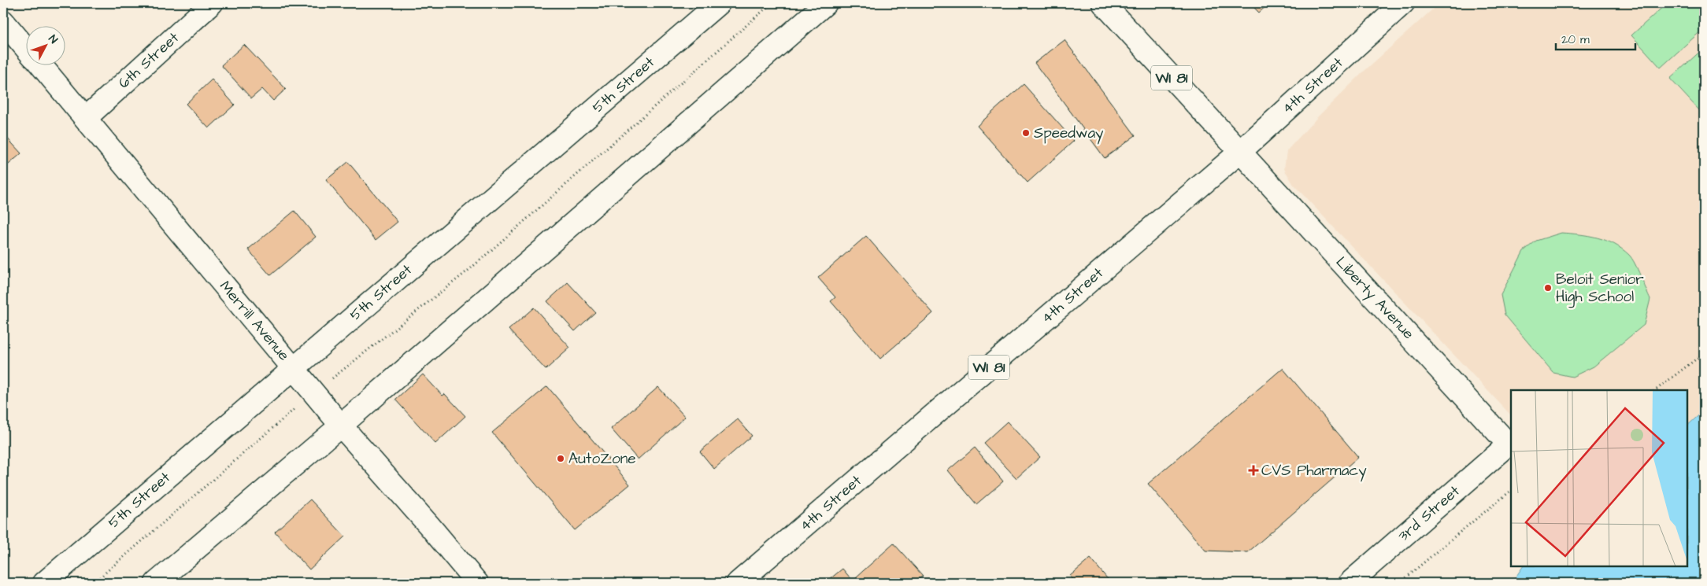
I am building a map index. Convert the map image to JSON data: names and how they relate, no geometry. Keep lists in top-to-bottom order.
{
  "streets": {
    "street": [
      "6th Street",
      "WI 81",
      "5th Street",
      "4th Street",
      "Liberty Avenue",
      "Merrill Avenue",
      "3rd Street"
    ]
  },
  "crossings": [
    ["6th Street", "Merrill Avenue"],
    ["WI 81", "4th Street"],
    ["WI 81", "Liberty Avenue"],
    ["5th Street", "Merrill Avenue"],
    ["4th Street", "Liberty Avenue"],
    ["Liberty Avenue", "3rd Street"]
  ],
  "places": {
    "other": ["Speedway", "Beloit Senior High School", "AutoZone"],
    "health": ["CVS Pharmacy"]
  },
  "scale_bar": "20 m",
  "north": "top right"
}
